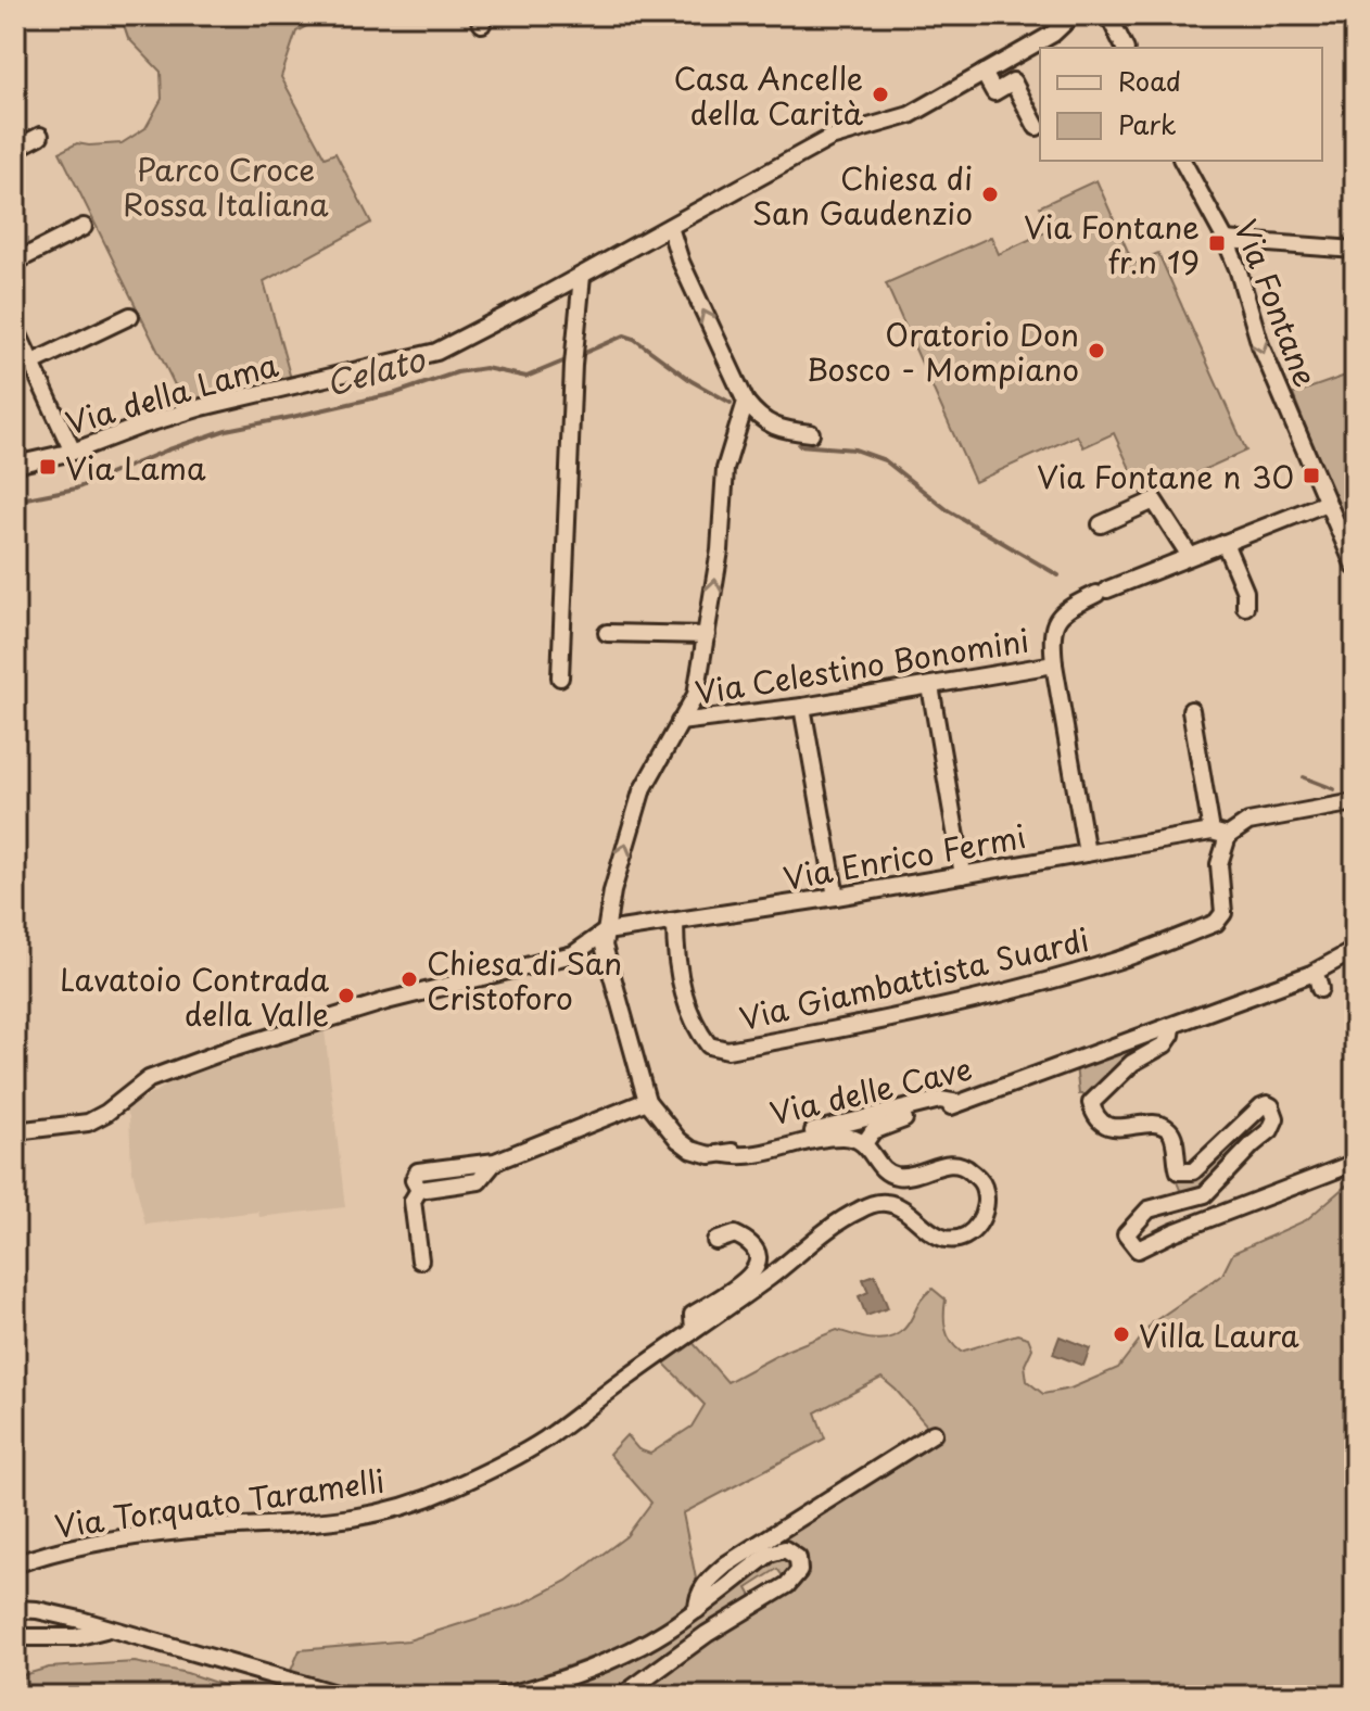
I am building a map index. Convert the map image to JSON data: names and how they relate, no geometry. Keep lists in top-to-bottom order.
{
  "streets": {
    "street": [
      "Via Fontane",
      "Via della Lama",
      "Via Celestino Bonomini",
      "Via Enrico Fermi",
      "Via Giambattista Suardi",
      "Via delle Cave",
      "Via Torquato Taramelli"
    ]
  },
  "crossings": [
    ["Via Celestino Bonomini", "Via delle Cave"],
    ["Via Enrico Fermi", "Via Giambattista Suardi"],
    ["Via Enrico Fermi", "Via delle Cave"]
  ],
  "one_way": ["Via Fontane"],
  "water": ["Celato"],
  "parks": ["Parco Croce Rossa Italiana"],
  "places": {
    "other": [
      "Casa Ancelle della Carità",
      "Chiesa di San Gaudenzio",
      "Oratorio Don Bosco - Mompiano",
      "Chiesa di San Cristoforo",
      "Lavatoio Contrada della Valle",
      "Villa Laura"
    ],
    "transit": ["Via Fontane fr.n 19", "Via Lama", "Via Fontane n 30"]
  },
  "legend": ["Road", "Park"]
}
